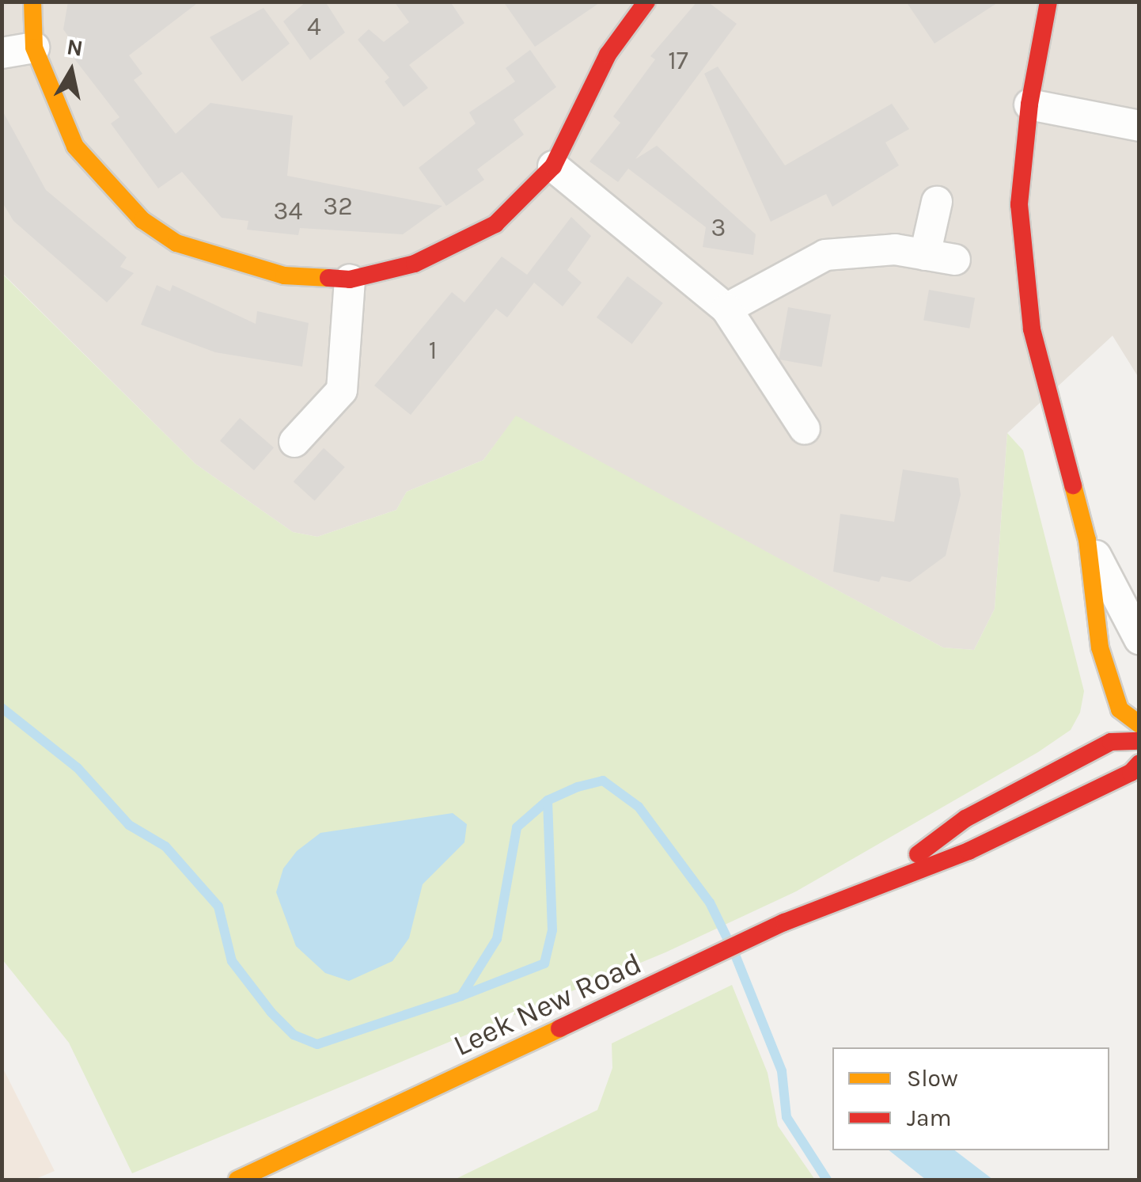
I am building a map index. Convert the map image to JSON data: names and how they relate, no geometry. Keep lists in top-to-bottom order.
{
  "streets": {
    "main road": ["Leek New Road"]
  },
  "house_numbers": [
    "4",
    "17",
    "32",
    "34",
    "3",
    "1"
  ],
  "legend": ["Slow", "Jam"],
  "north": "top"
}
